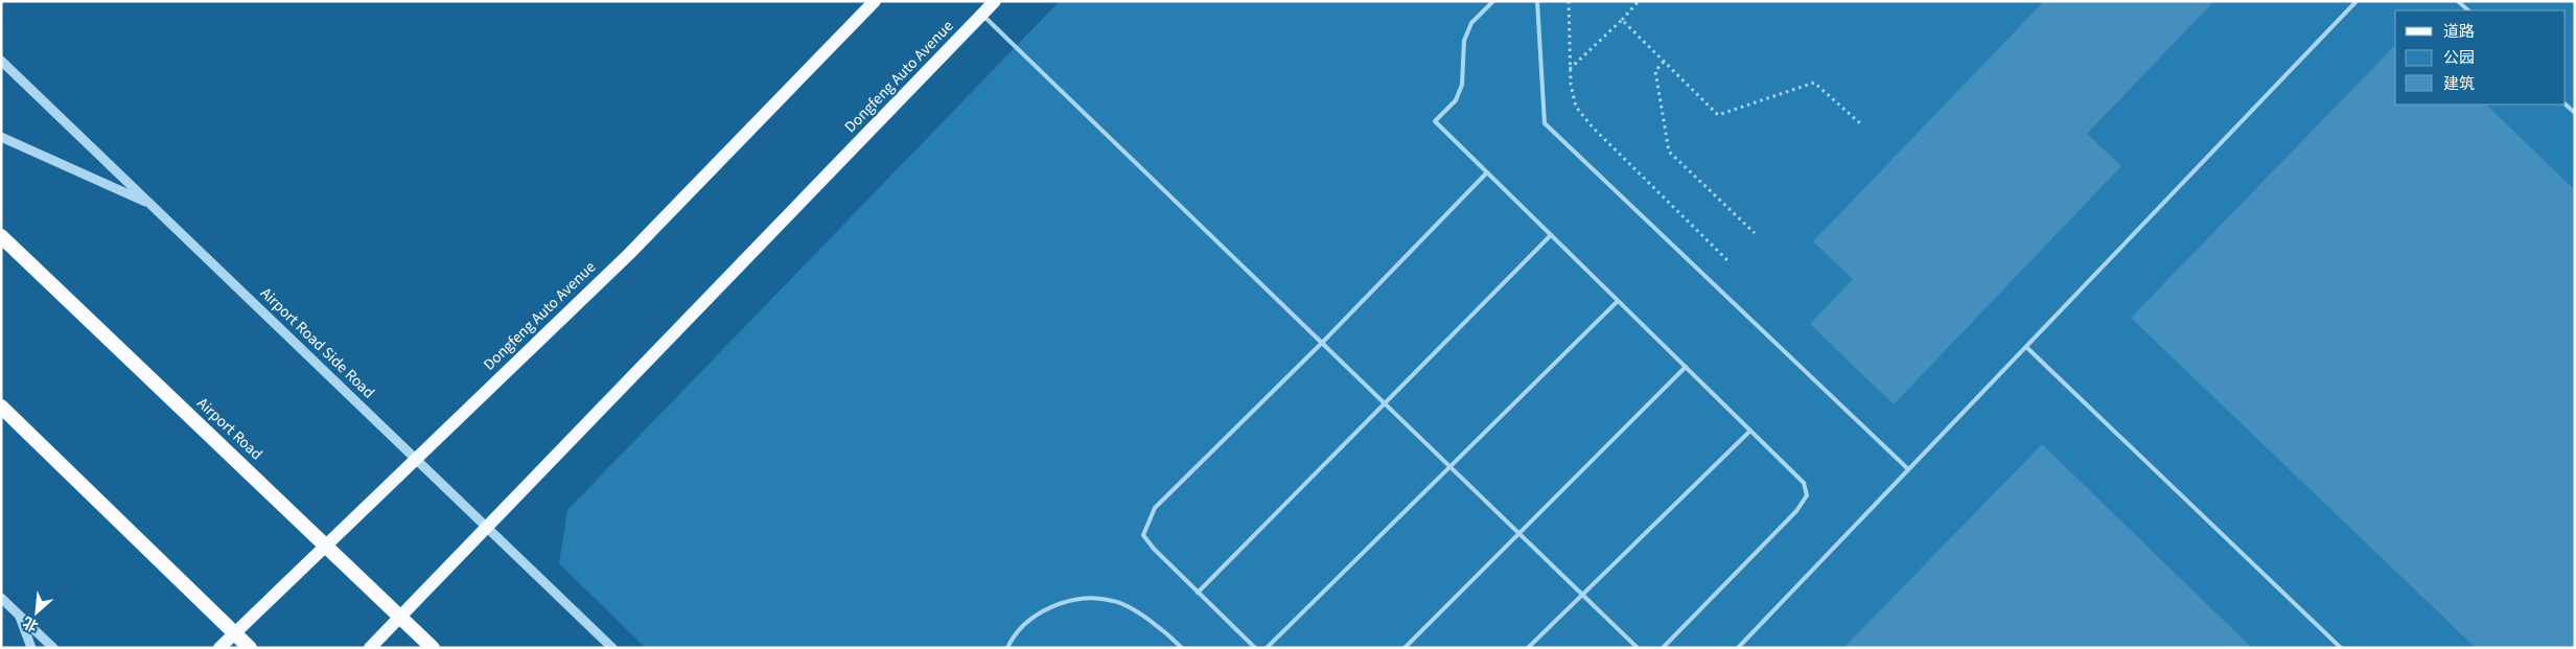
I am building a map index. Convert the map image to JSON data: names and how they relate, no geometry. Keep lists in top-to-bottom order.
{
  "streets": {
    "highway": ["Airport Road"],
    "main road": ["Dongfeng Auto Avenue"],
    "street": ["Airport Road Side Road"]
  },
  "crossings": [
    ["Dongfeng Auto Avenue", "Airport Road Side Road"],
    ["Dongfeng Auto Avenue", "Airport Road"]
  ],
  "legend": ["道路", "公园", "建筑"],
  "north": "bottom left"
}
